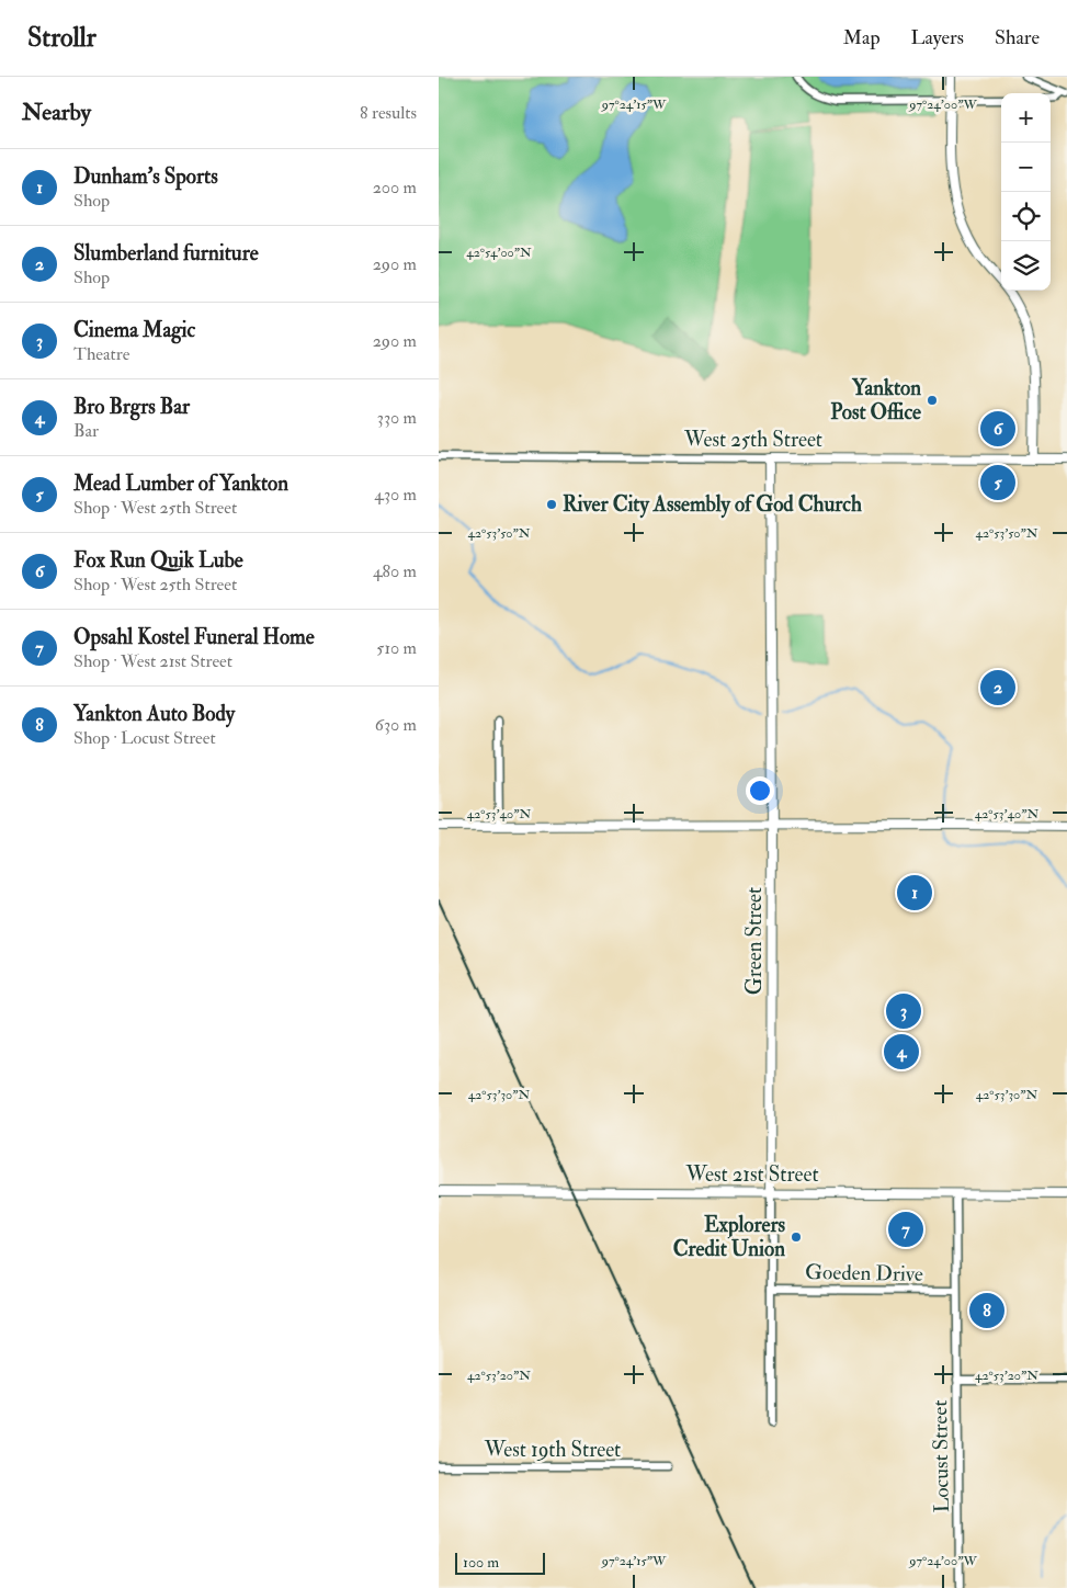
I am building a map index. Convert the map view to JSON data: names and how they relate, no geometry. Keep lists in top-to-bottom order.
{
  "streets": {
    "street": [
      "West 25th Street",
      "Green Street",
      "West 21st Street",
      "Goeden Drive",
      "West 19th Street",
      "Locust Street"
    ]
  },
  "crossings": [
    ["West 25th Street", "Green Street"],
    ["Green Street", "West 21st Street"],
    ["Green Street", "Goeden Drive"],
    ["West 21st Street", "Locust Street"],
    ["Goeden Drive", "Locust Street"]
  ],
  "places": ["Yankton Post Office", "River City Assembly of God Church", "Explorers Credit Union"],
  "scale_bar": "100 m",
  "page": {
    "header": "Strollr",
    "nav": ["Map", "Layers", "Share"],
    "heading": ["Nearby", "8 results"],
    "map_buttons": ["+", "−"],
    "list": [
      {
        "mark": "1",
        "name": "Dunham's Sports",
        "note": "Shop",
        "value": "200 m"
      },
      {
        "mark": "2",
        "name": "Slumberland furniture",
        "note": "Shop",
        "value": "290 m"
      },
      {
        "mark": "3",
        "name": "Cinema Magic",
        "note": "Theatre",
        "value": "290 m"
      },
      {
        "mark": "4",
        "name": "Bro Brgrs Bar",
        "note": "Bar",
        "value": "330 m"
      },
      {
        "mark": "5",
        "name": "Mead Lumber of Yankton",
        "note": "Shop · West 25th Street",
        "value": "430 m"
      },
      {
        "mark": "6",
        "name": "Fox Run Quik Lube",
        "note": "Shop · West 25th Street",
        "value": "480 m"
      },
      {
        "mark": "7",
        "name": "Opsahl Kostel Funeral Home",
        "note": "Shop · West 21st Street",
        "value": "510 m"
      },
      {
        "mark": "8",
        "name": "Yankton Auto Body",
        "note": "Shop · Locust Street",
        "value": "630 m"
      }
    ],
    "pins": [
      "6",
      "5",
      "2",
      "1",
      "3",
      "4",
      "7",
      "8"
    ],
    "scale": "100 m"
  },
  "coordinates": [
    "97°24'15\"W",
    "97°24'00\"W",
    "42°54'00\"N",
    "42°53'50\"N",
    "42°53'40\"N",
    "42°53'30\"N",
    "42°53'20\"N"
  ]
}
